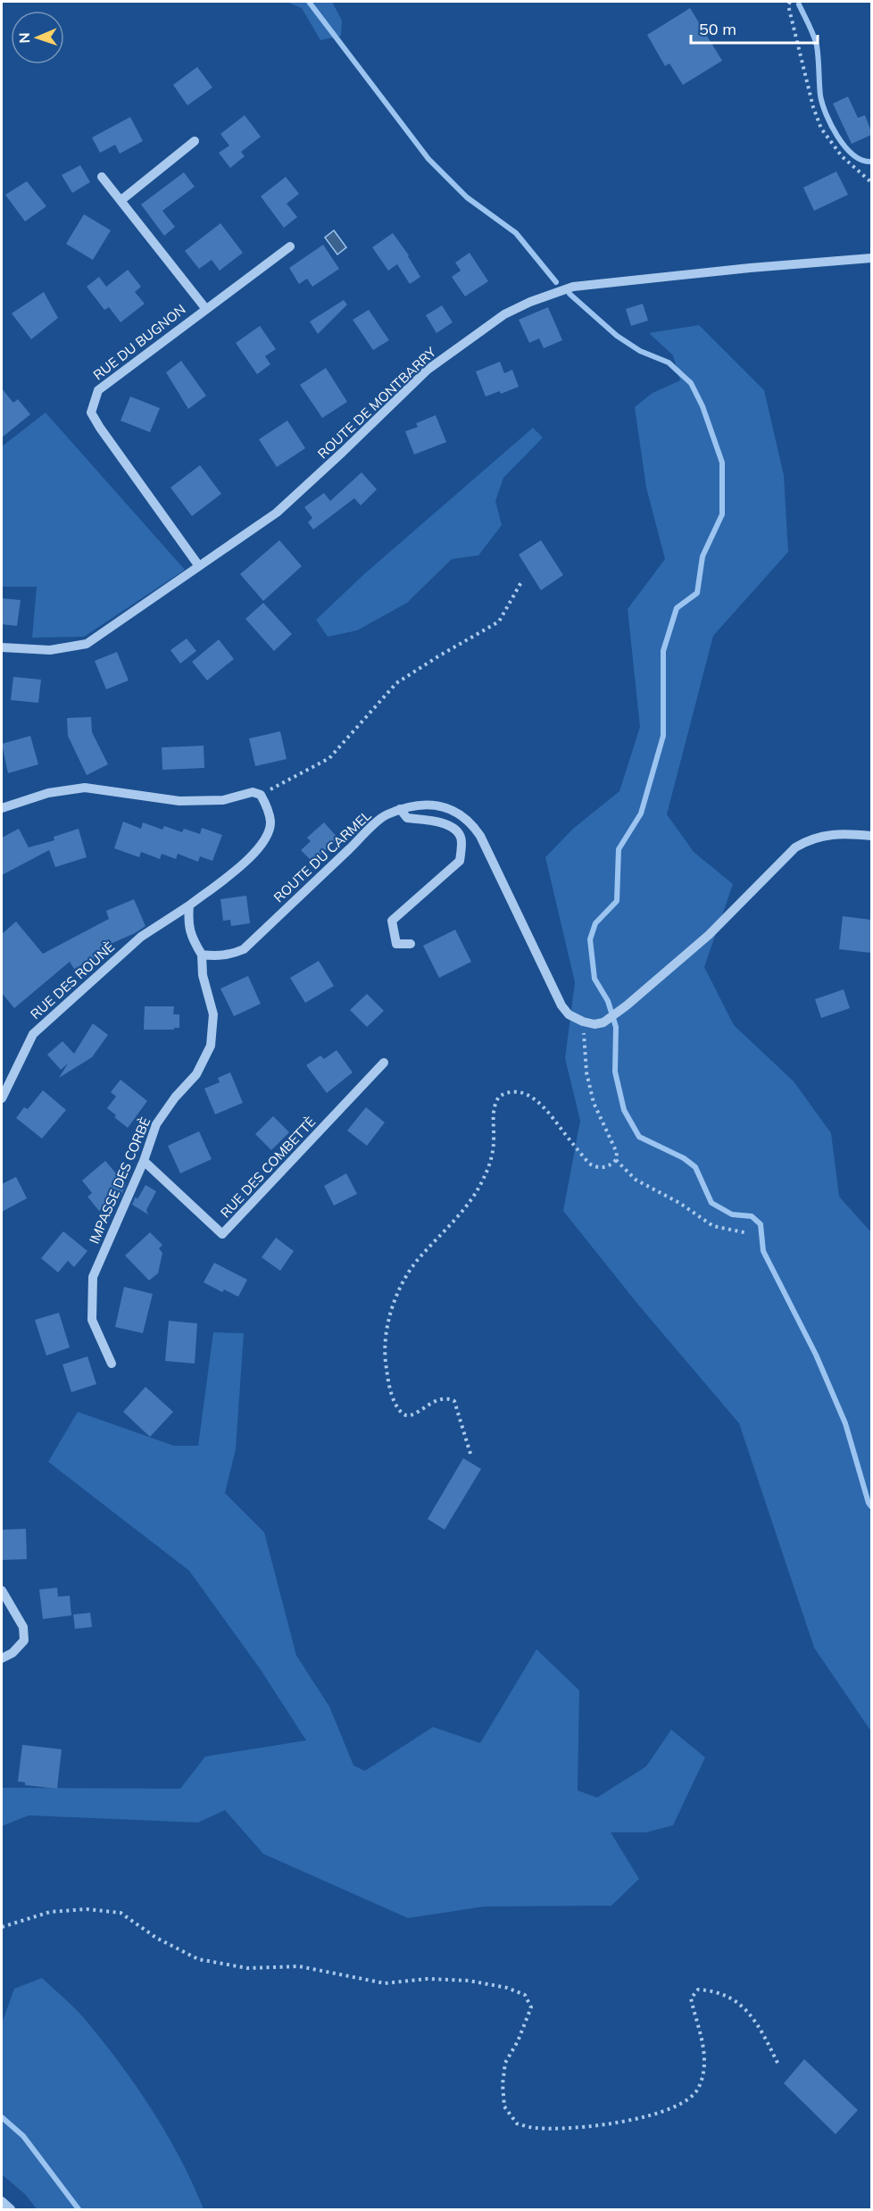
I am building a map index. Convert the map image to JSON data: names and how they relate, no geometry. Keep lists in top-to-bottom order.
{
  "streets": {
    "street": [
      "RUE DU BUGNON",
      "ROUTE DE MONTBARRY",
      "ROUTE DU CARMEL",
      "RUE DES ROUNÈ",
      "RUE DES COMBETTÈ",
      "IMPASSE DES CORBÈ"
    ]
  },
  "crossings": [
    ["RUE DU BUGNON", "ROUTE DE MONTBARRY"],
    ["ROUTE DU CARMEL", "IMPASSE DES CORBÈ"],
    ["RUE DES COMBETTÈ", "IMPASSE DES CORBÈ"]
  ],
  "scale_bar": "50 m",
  "north": "left"
}
